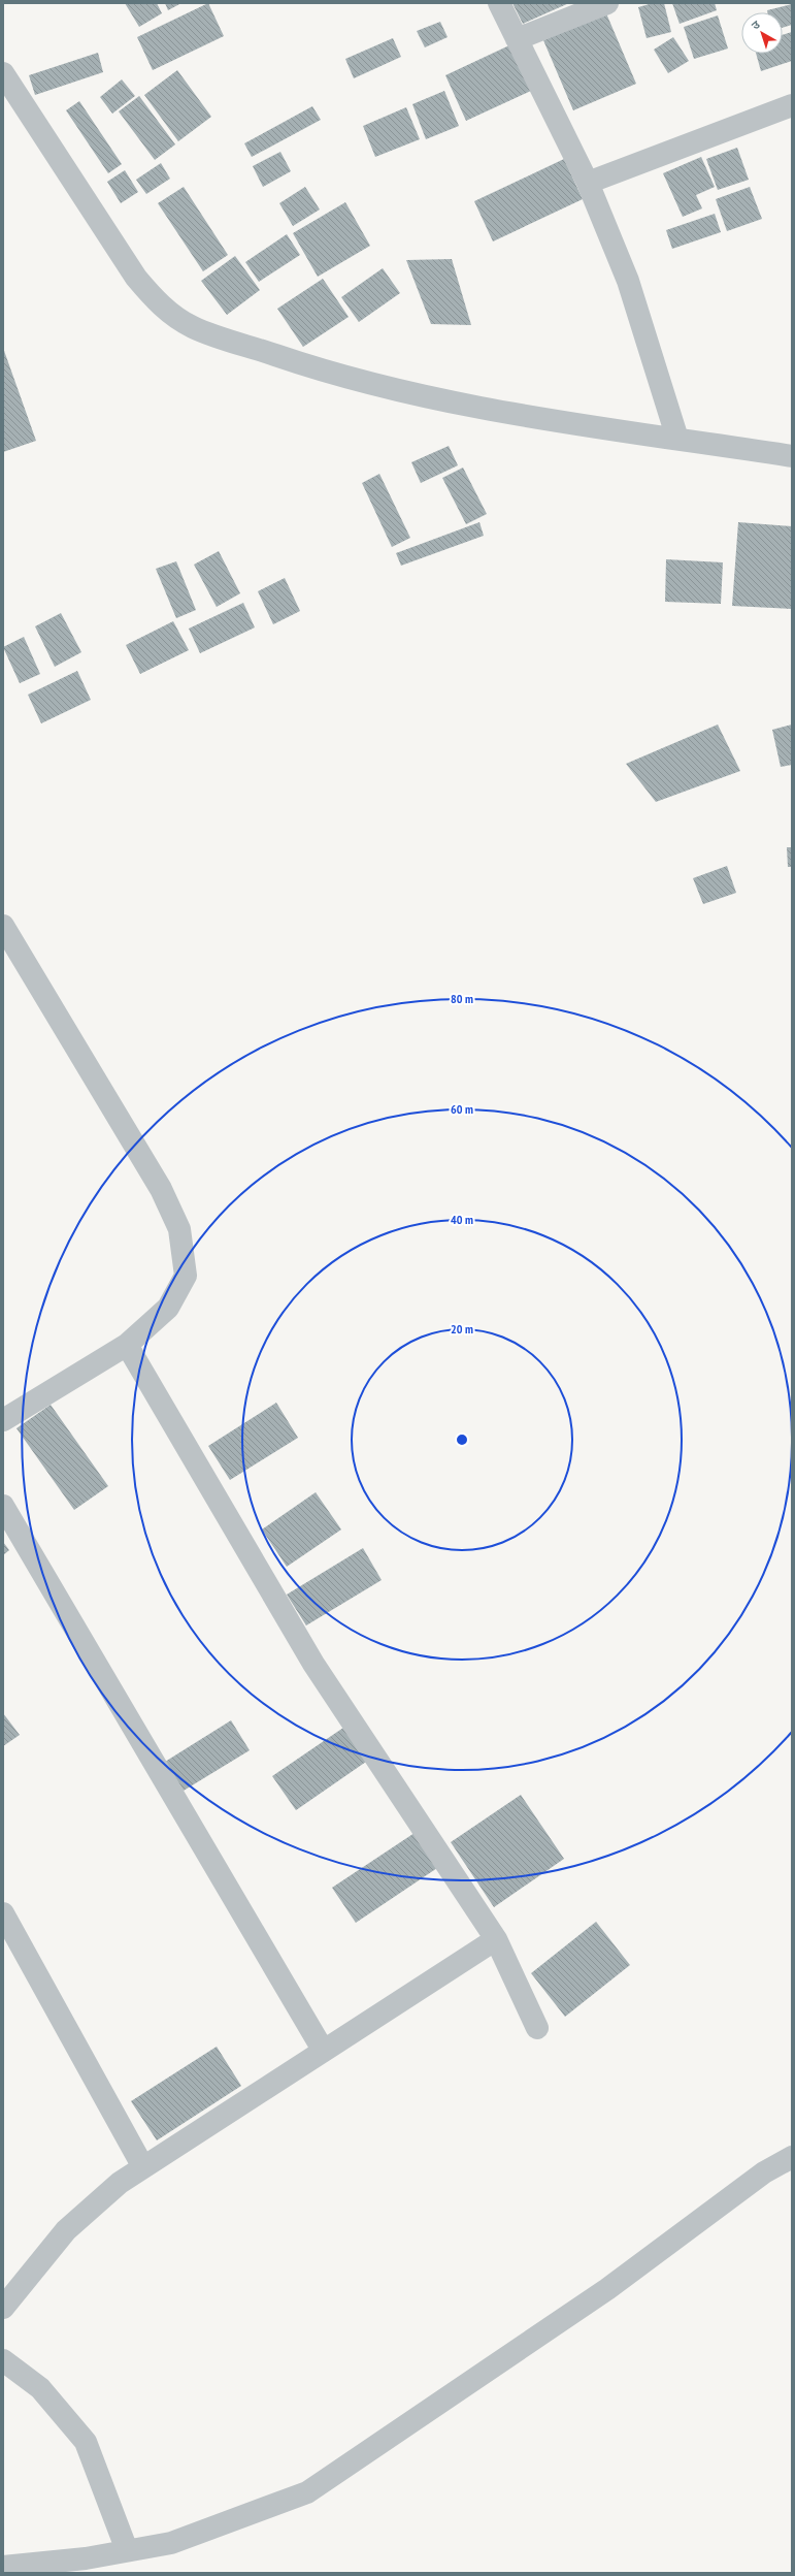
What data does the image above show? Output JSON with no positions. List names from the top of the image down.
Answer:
{
  "north": "top left",
  "rings": [
    "80 m",
    "60 m",
    "40 m",
    "20 m"
  ]
}
